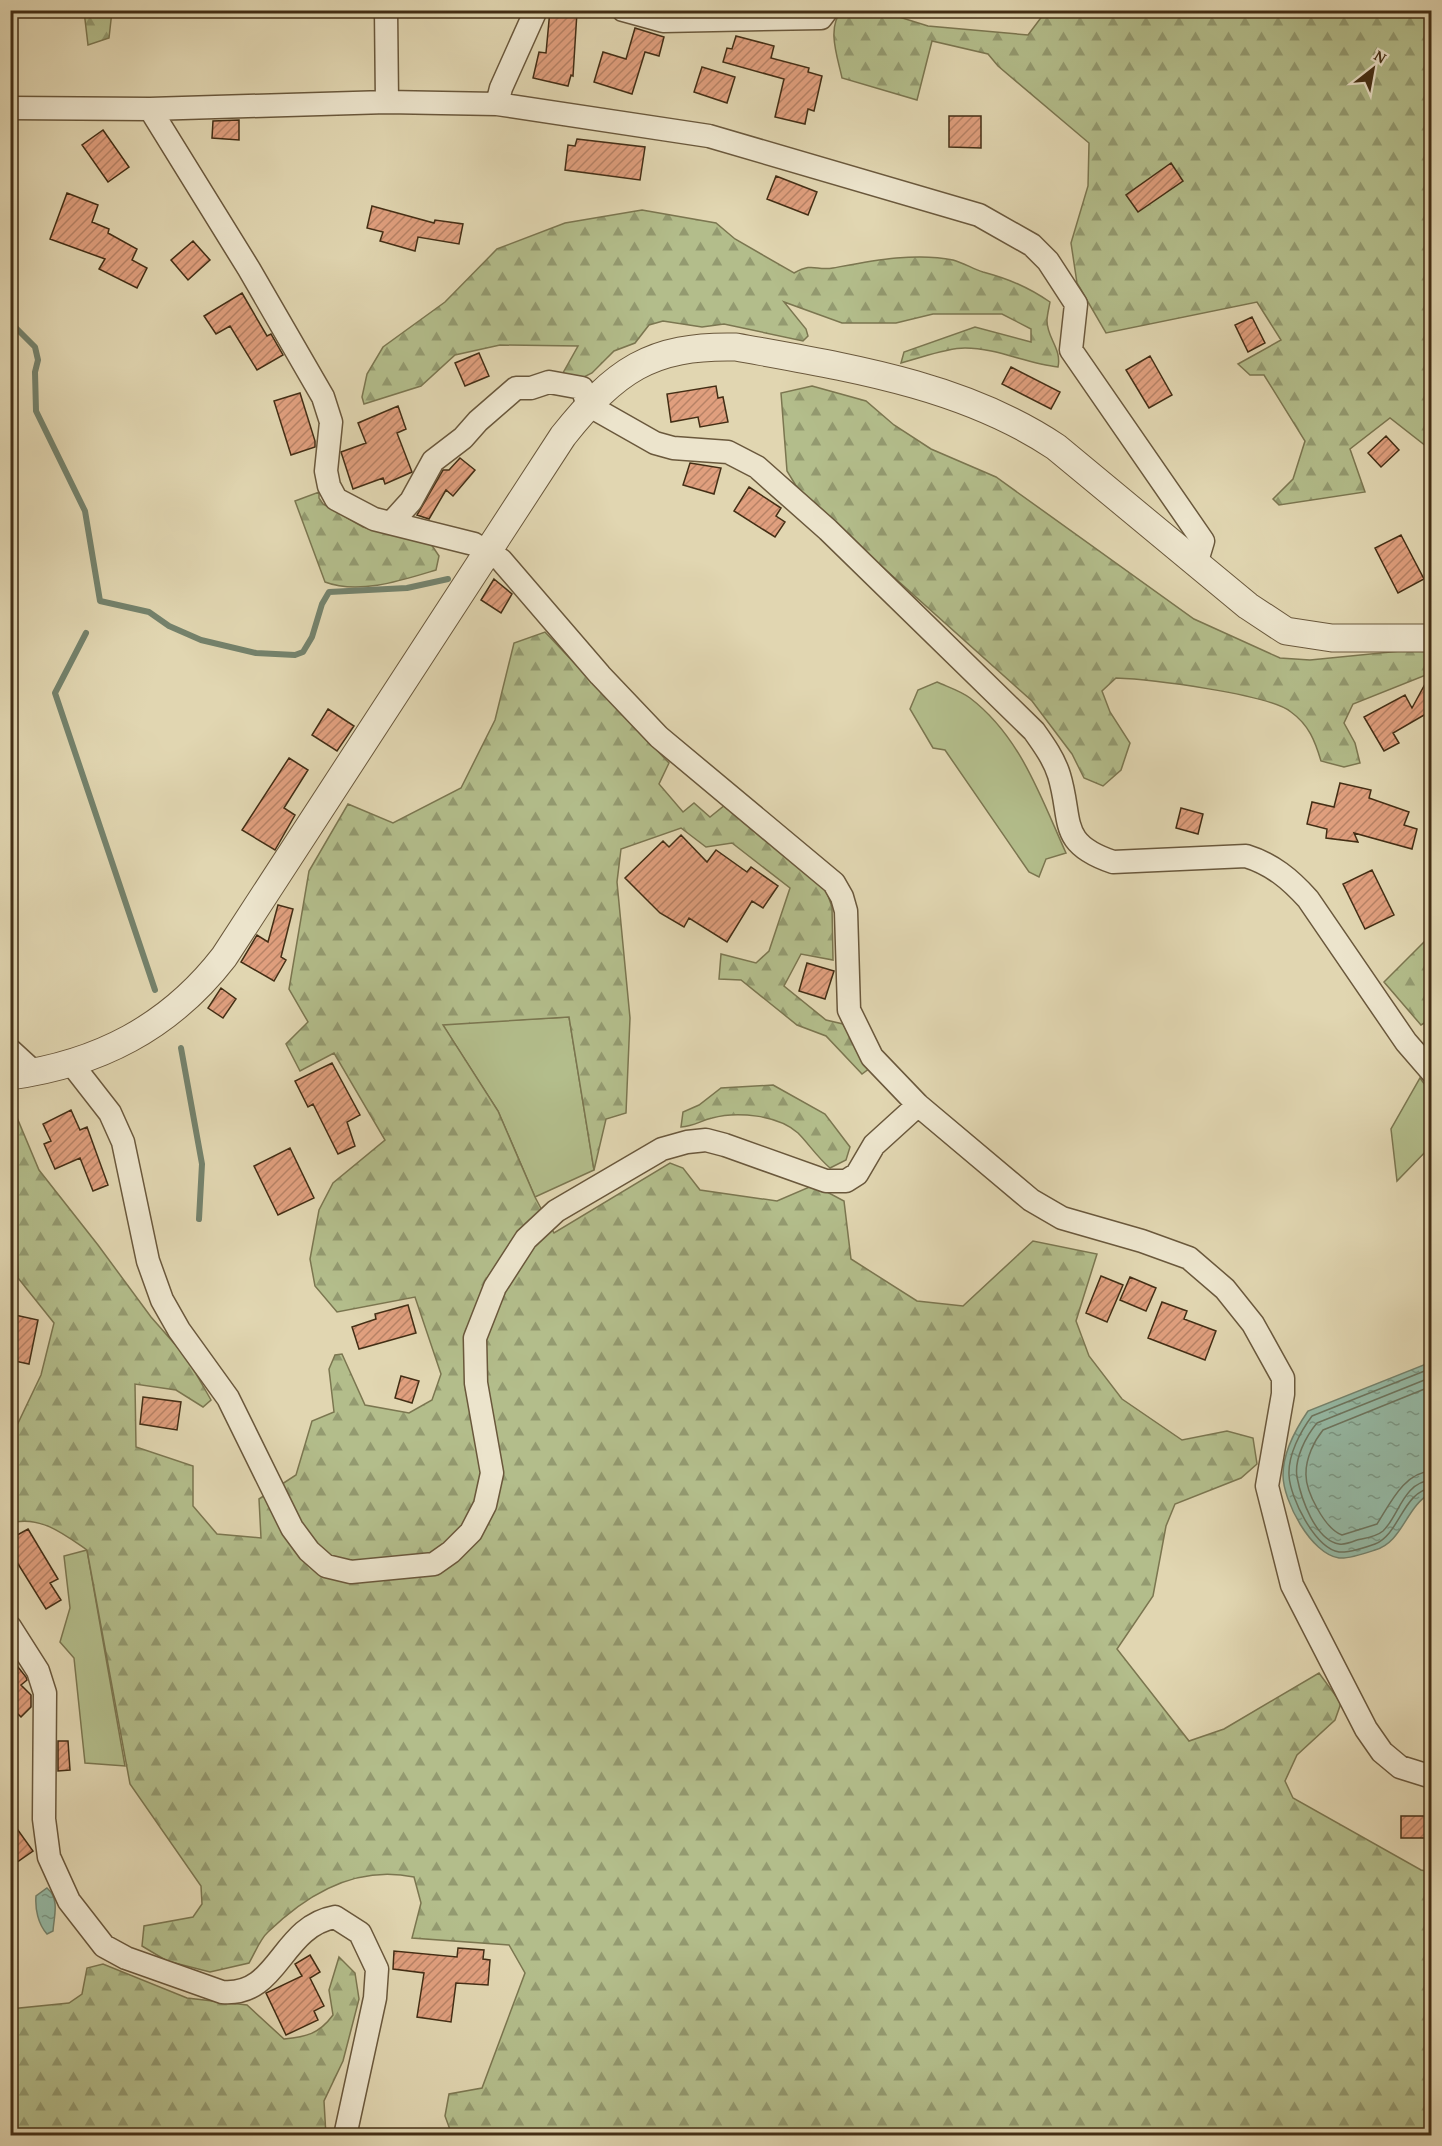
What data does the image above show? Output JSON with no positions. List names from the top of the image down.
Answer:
{
  "north": "top right"
}
